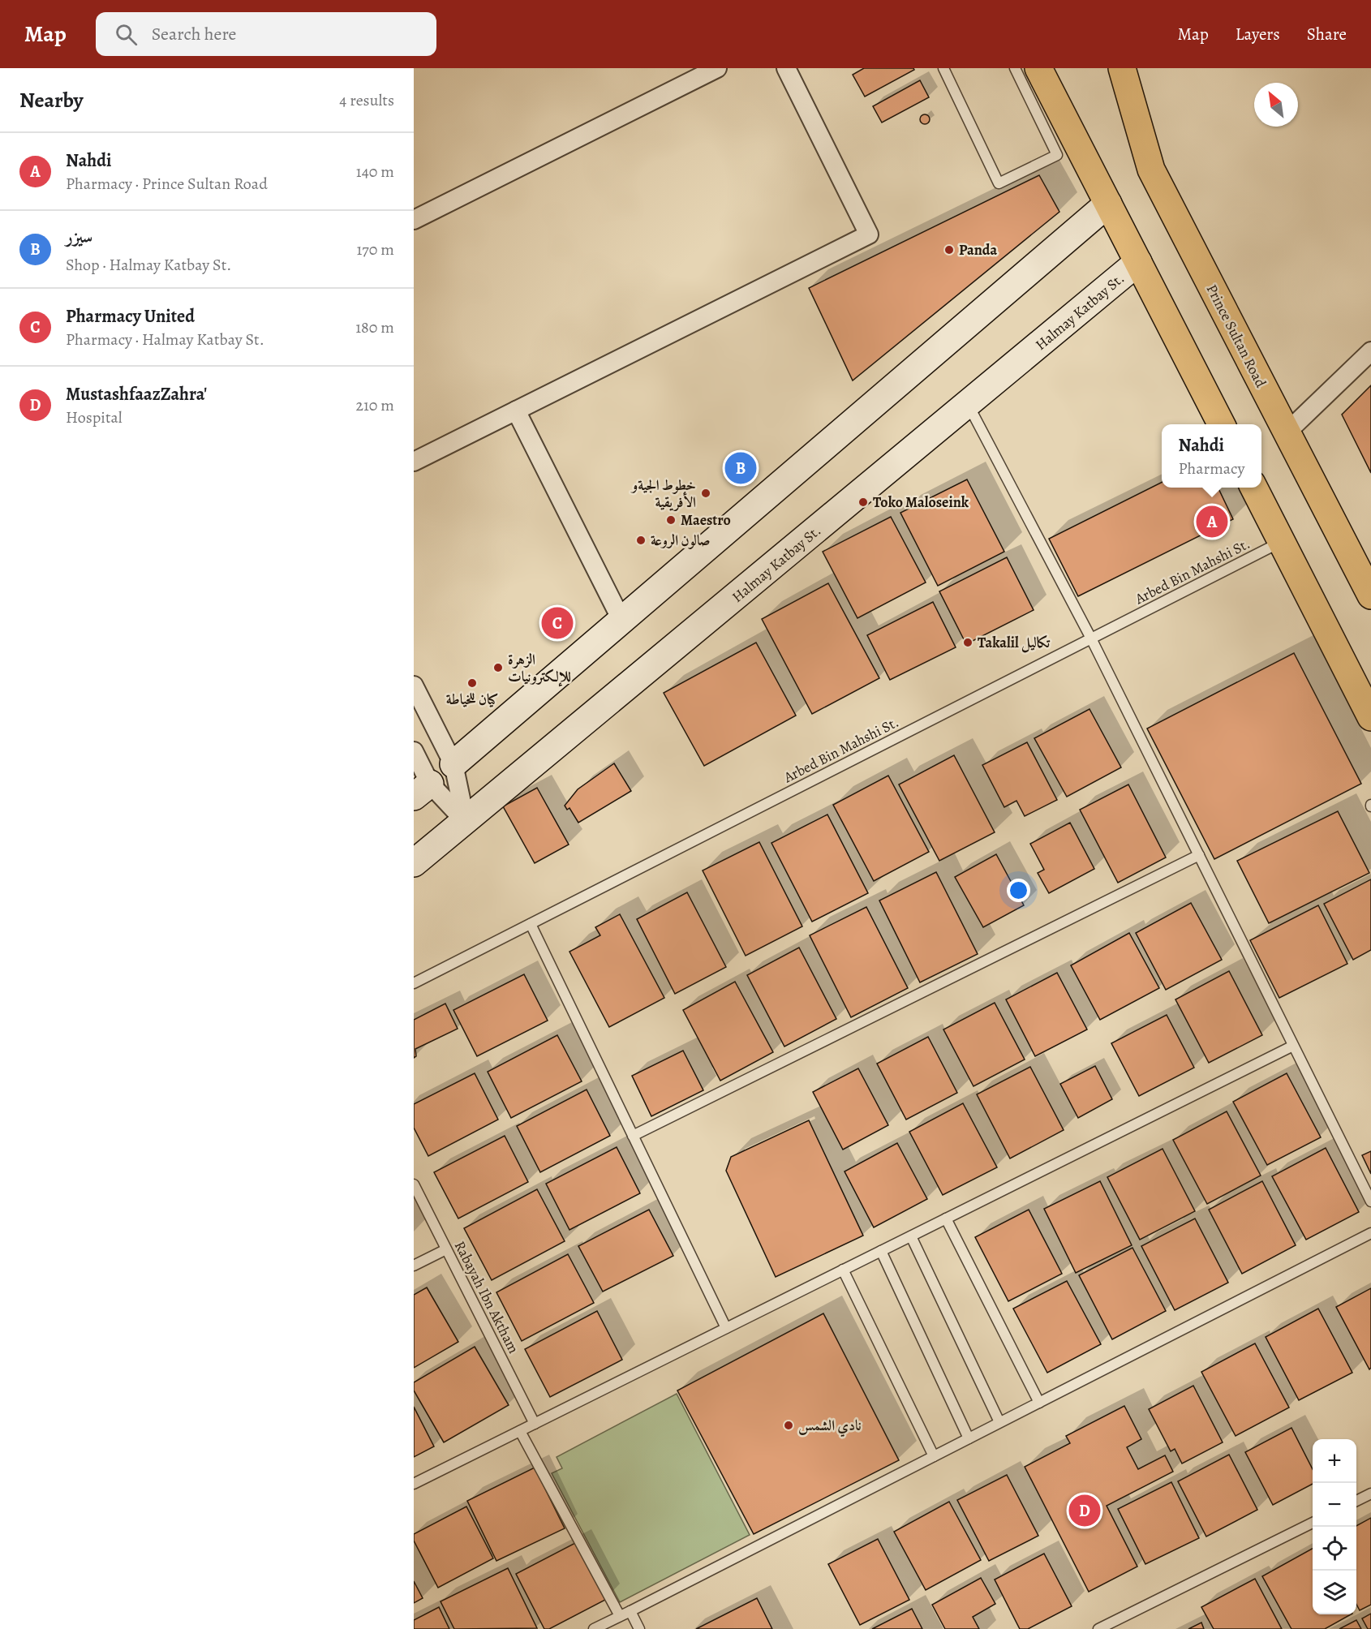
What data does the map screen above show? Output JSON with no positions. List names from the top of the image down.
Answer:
{
  "streets": {
    "main road": ["Prince Sultan Road"],
    "street": ["Halmay Katbay St."],
    "lane": ["Arbed Bin Mahshi St.", "Rabayah Ibn Aktham"]
  },
  "places": [
    "Panda",
    "خطوط الجيةو الأفريقية",
    "Toko Maloseink",
    "Maestro",
    "صالون الروعة",
    "Takalil تكاليل",
    "الزهرة للإلكترونيات",
    "كيان للخياطة",
    "نادي الشمس"
  ],
  "north": "top left",
  "page": {
    "header": "Map",
    "search": "Search here",
    "nav": ["Map", "Layers", "Share"],
    "heading": ["Nearby", "4 results"],
    "list": [
      {
        "mark": "A",
        "name": "Nahdi",
        "note": "Pharmacy · Prince Sultan Road",
        "value": "140 m"
      },
      {
        "mark": "B",
        "name": "سيزر",
        "note": "Shop · Halmay Katbay St.",
        "value": "170 m"
      },
      {
        "mark": "C",
        "name": "Pharmacy United",
        "note": "Pharmacy · Halmay Katbay St.",
        "value": "180 m"
      },
      {
        "mark": "D",
        "name": "MustashfaazZahra'",
        "note": "Hospital",
        "value": "210 m"
      }
    ],
    "popup": ["Nahdi", "Pharmacy"],
    "pins": [
      "B",
      "A",
      "C",
      "D"
    ],
    "map_buttons": ["+", "−"]
  }
}
